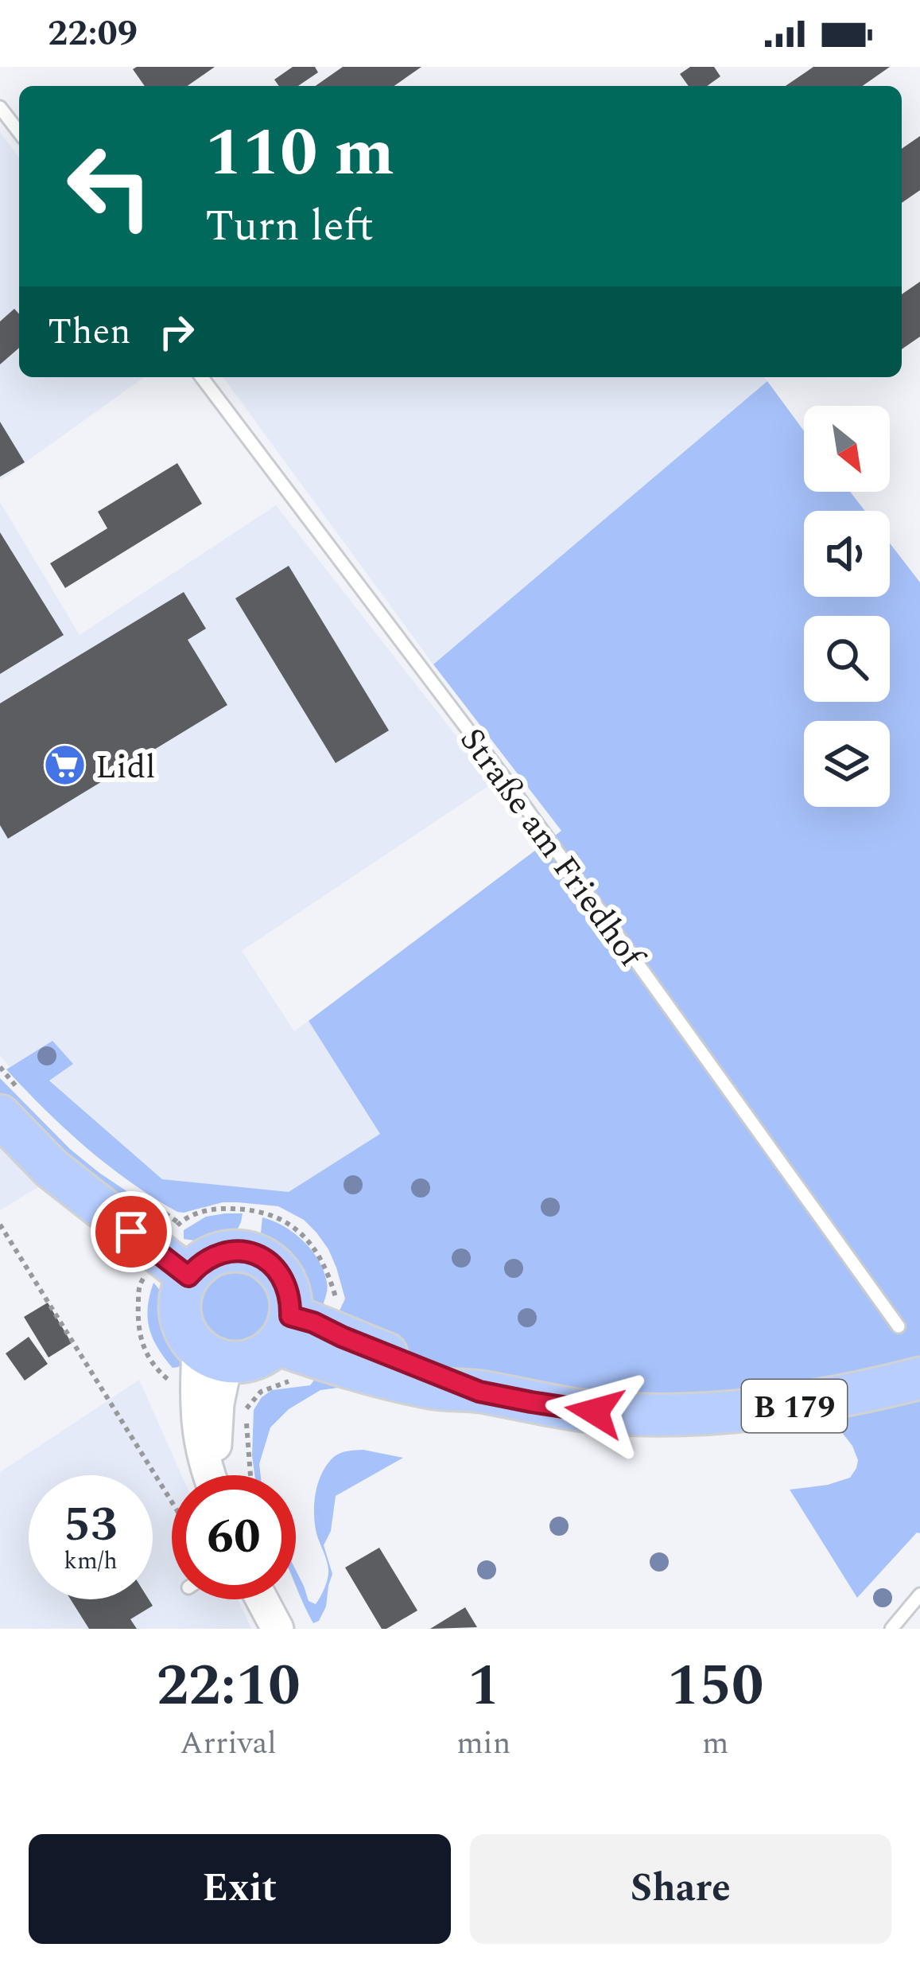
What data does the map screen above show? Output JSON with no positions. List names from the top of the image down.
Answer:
{
  "streets": {
    "main road": ["B 179"],
    "lane": ["Straße am Friedhof"]
  },
  "places": {
    "supermarket": ["Lidl"]
  },
  "north": "bottom right",
  "page": {
    "status": "22:09",
    "turn": ["110 m", "Turn left"],
    "then": "Then",
    "speed": "53 km/h",
    "limit": "60",
    "eta": [
      "22:10",
      "Arrival",
      "1",
      "min",
      "150",
      "m"
    ],
    "buttons": ["Exit", "Share"]
  }
}
